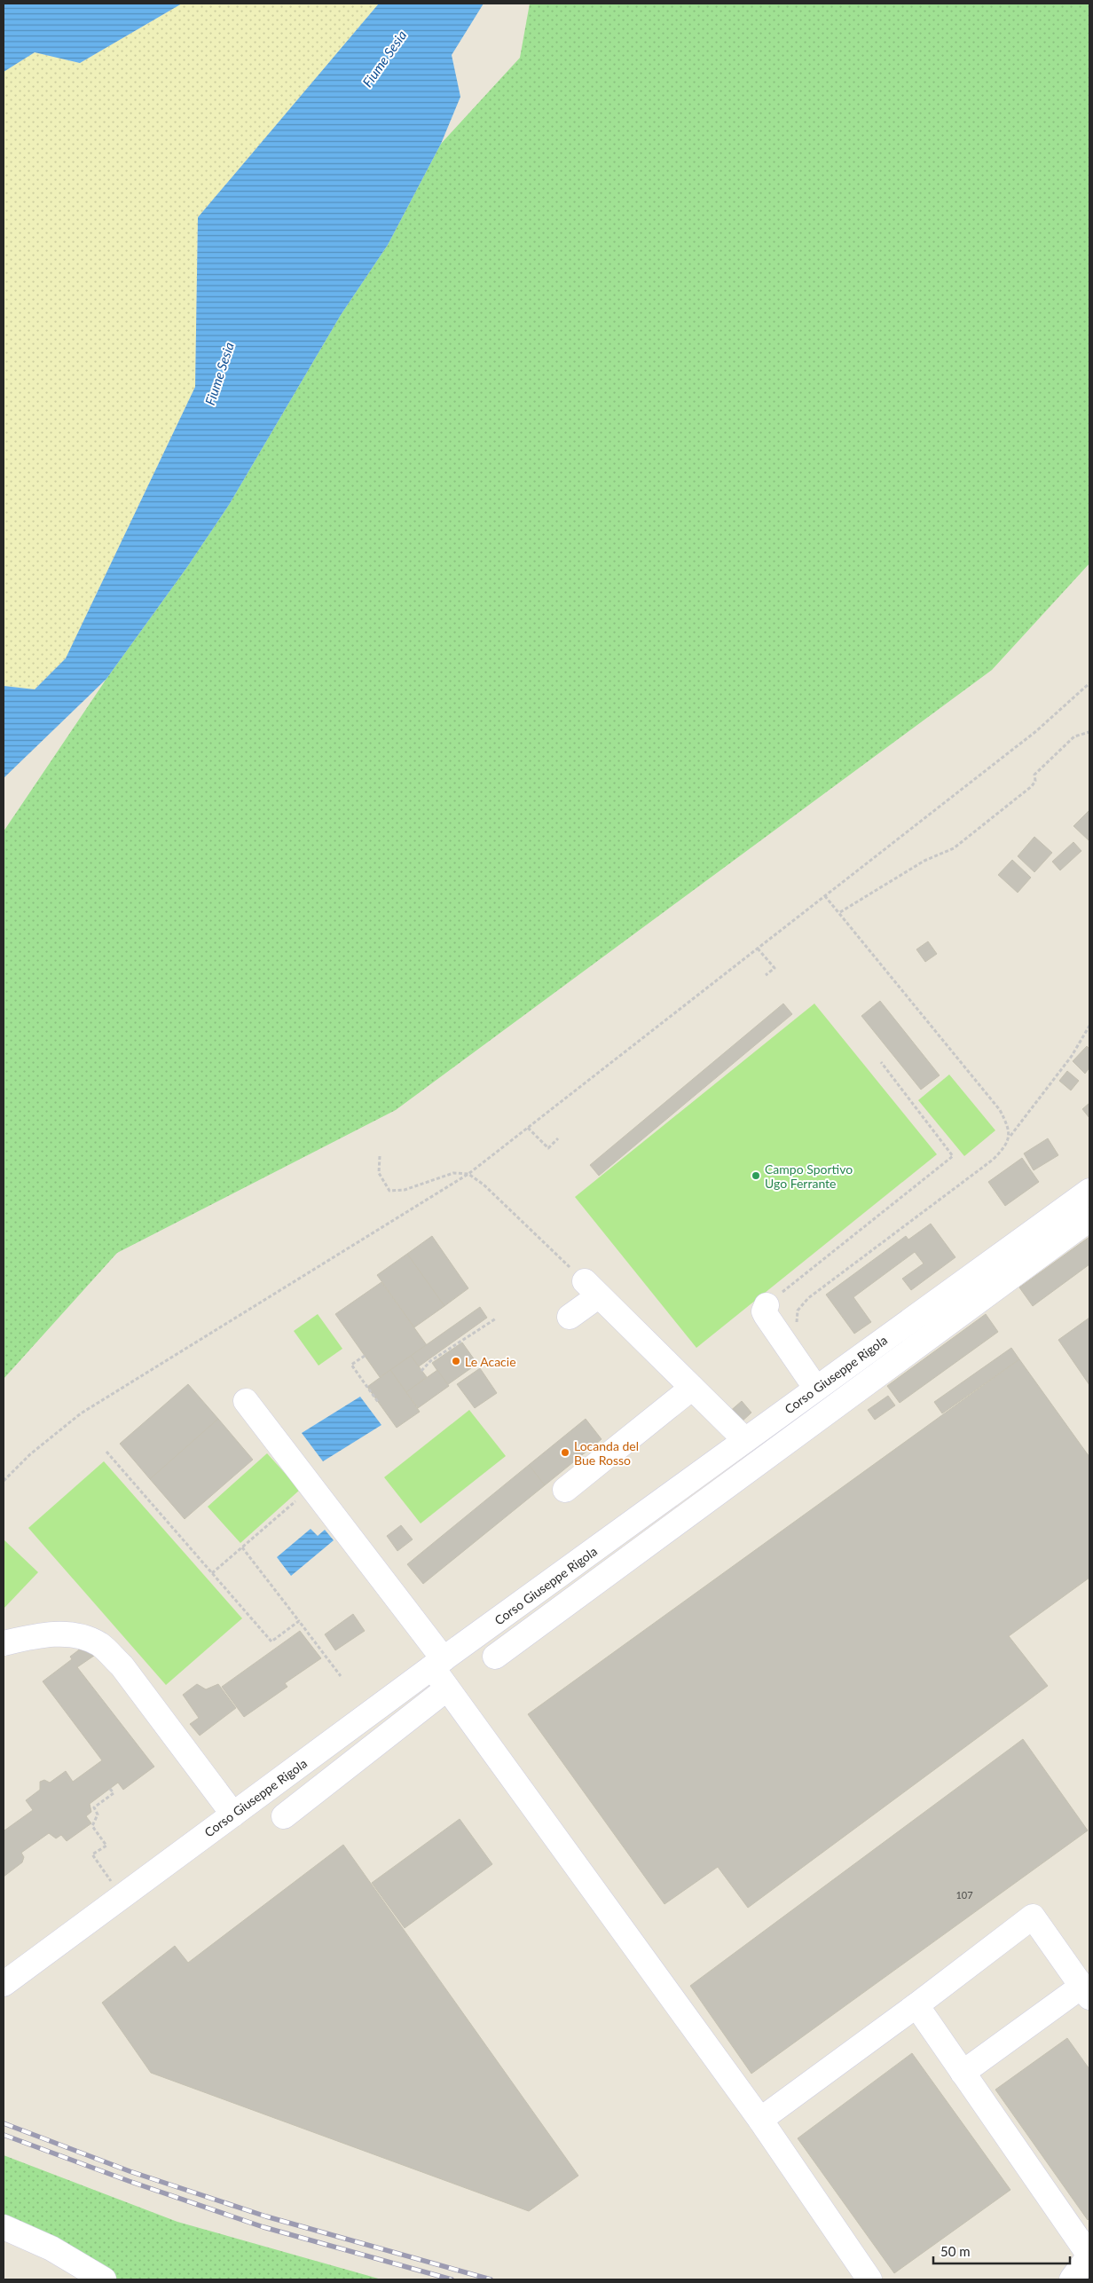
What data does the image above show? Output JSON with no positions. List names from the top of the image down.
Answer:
{
  "streets": {
    "street": ["Corso Giuseppe Rigola"]
  },
  "water": ["Fiume Sesia"],
  "places": ["Campo Sportivo Ugo Ferrante", "Le Acacie", "Locanda del Bue Rosso"],
  "house_numbers": ["107"],
  "scale_bar": "50 m"
}
